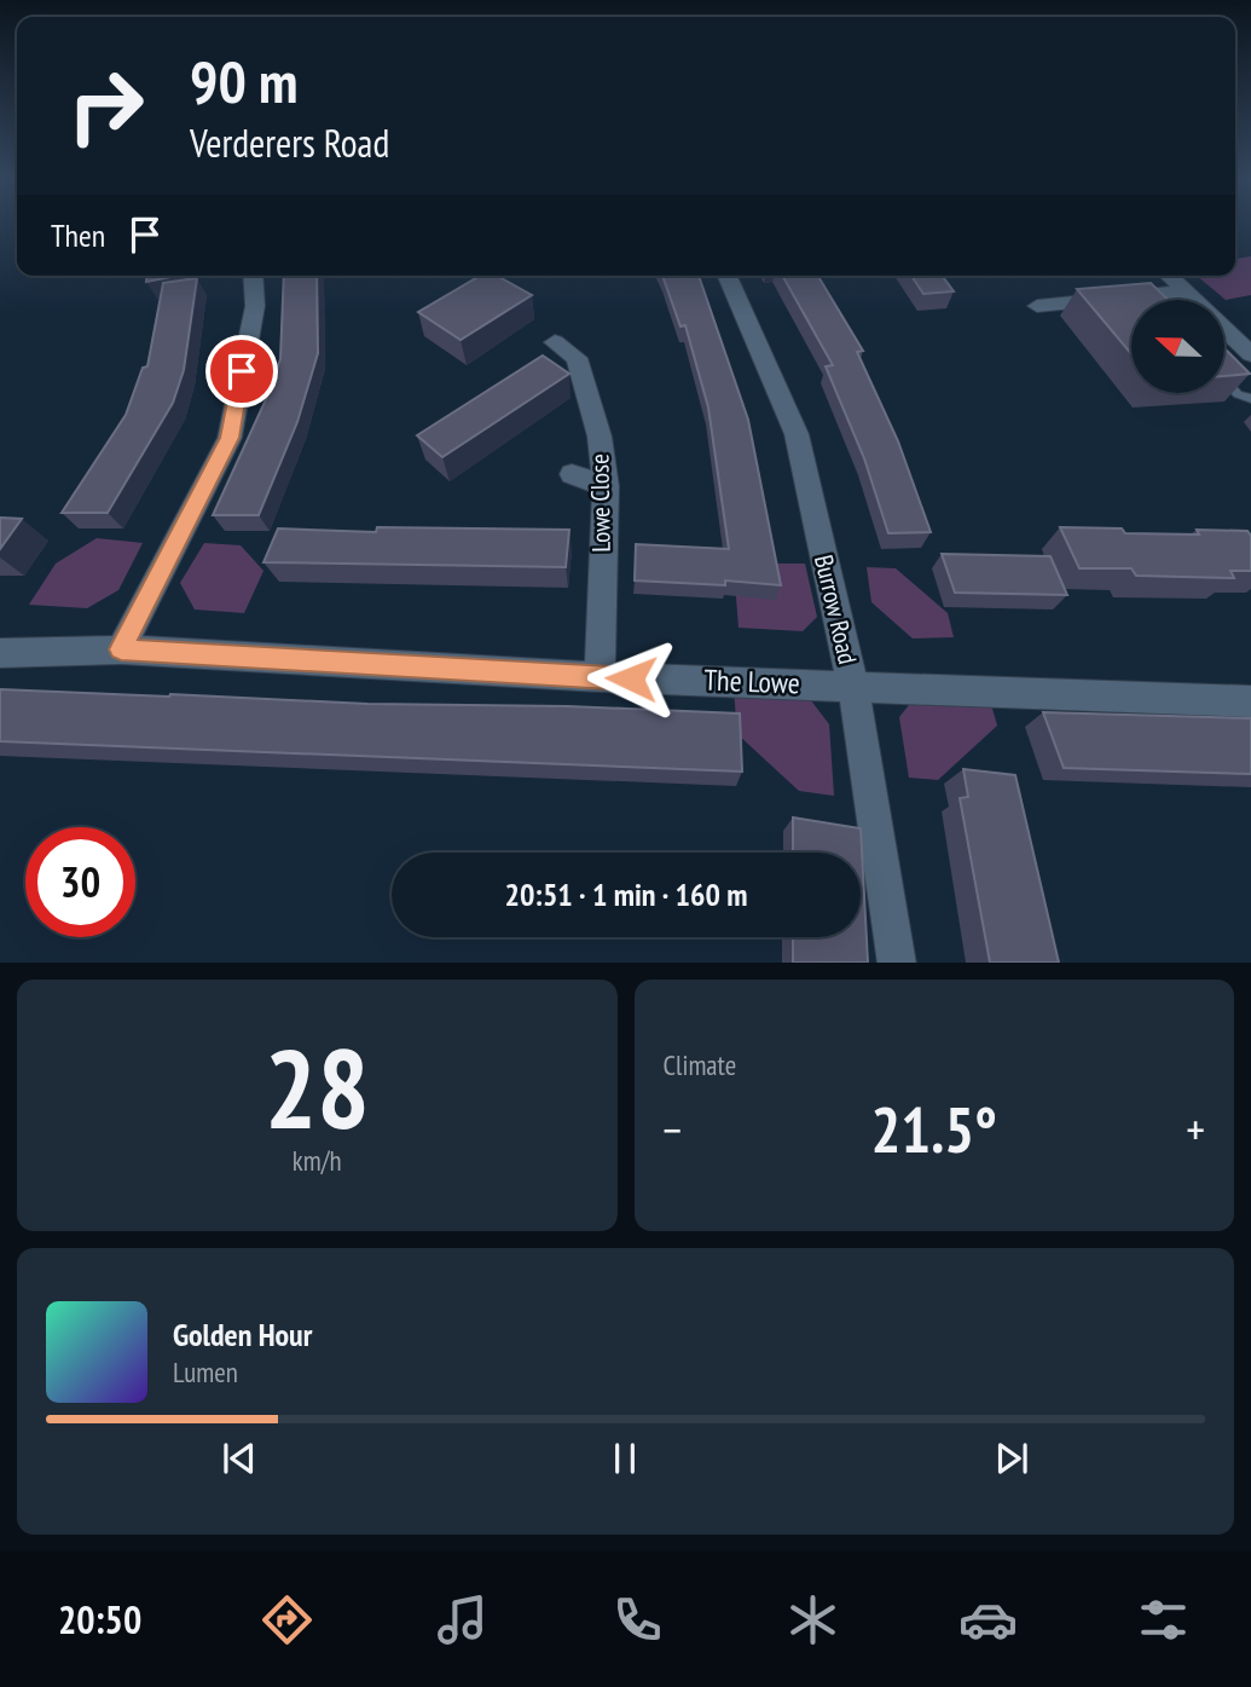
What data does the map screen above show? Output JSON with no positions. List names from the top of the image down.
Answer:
{
  "streets": {
    "street": ["Lowe Close", "Burrow Road", "The Lowe"]
  },
  "crossings": [
    ["Lowe Close", "The Lowe"],
    ["Burrow Road", "The Lowe"]
  ],
  "north": "left",
  "page": {
    "turn": ["90 m", "Verderers Road"],
    "then": "Then",
    "limit": "30",
    "trip": "20:51 · 1 min · 160 m",
    "tile": [
      ["28", "km/h"],
      "Climate"
    ],
    "heat": ["−", "21.5°", "+"],
    "song": ["Golden Hour", "Lumen"],
    "tabs": "20:50"
  }
}
